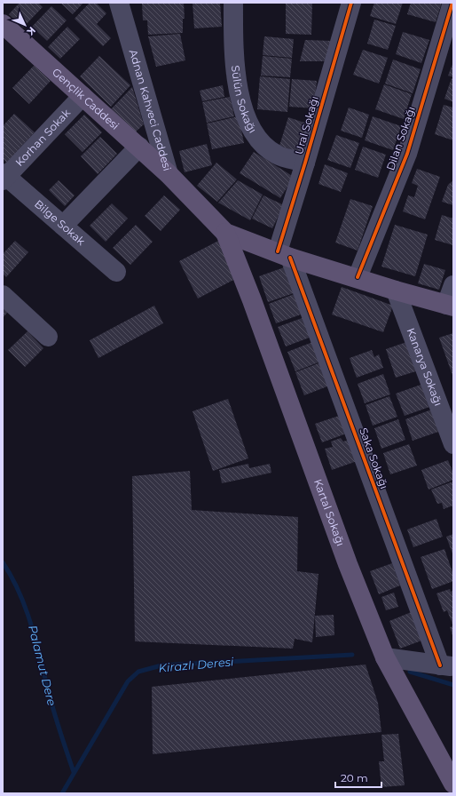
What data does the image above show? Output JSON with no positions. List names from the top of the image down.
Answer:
{
  "streets": {
    "main road": ["Gençlik Caddesi", "Adnan Kahveci Caddesi", "Kartal Sokağı"],
    "street": [
      "Sülün Sokağı",
      "Ural Sokağı",
      "Korhan Sokak",
      "Dilan Sokağı",
      "Bilge Sokak",
      "Kanarya Sokağı",
      "Saka Sokağı"
    ]
  },
  "crossings": [
    ["Gençlik Caddesi", "Adnan Kahveci Caddesi"],
    ["Gençlik Caddesi", "Korhan Sokak"],
    ["Sülün Sokağı", "Ural Sokağı"],
    ["Adnan Kahveci Caddesi", "Ural Sokağı"],
    ["Adnan Kahveci Caddesi", "Dilan Sokağı"],
    ["Adnan Kahveci Caddesi", "Kanarya Sokağı"],
    ["Adnan Kahveci Caddesi", "Saka Sokağı"],
    ["Adnan Kahveci Caddesi", "Kartal Sokağı"],
    ["Ural Sokağı", "Saka Sokağı"],
    ["Korhan Sokak", "Bilge Sokak"]
  ],
  "water": ["Kirazlı Deresi", "Palamut Dere"],
  "scale_bar": "20 m",
  "north": "bottom right"
}
